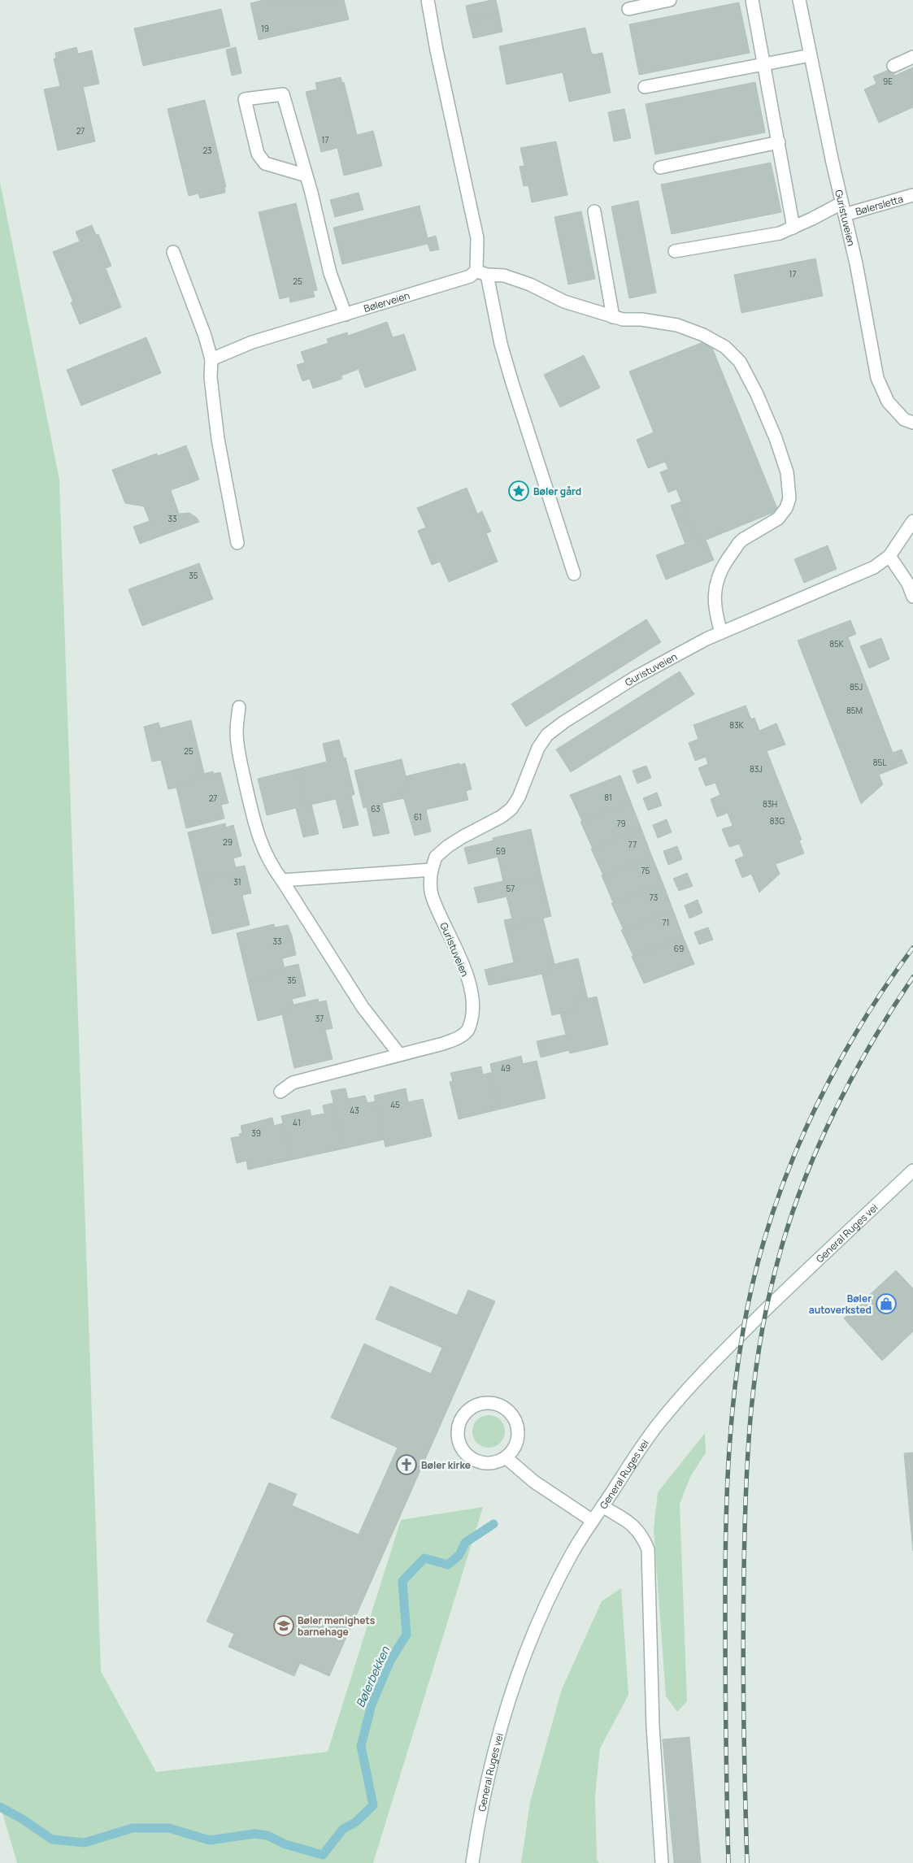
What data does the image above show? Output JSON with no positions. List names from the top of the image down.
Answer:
{
  "streets": {
    "main road": [
      "Bølersletta",
      "Guristuveien",
      "Bølerveien",
      "General Ruges vei"
    ]
  },
  "crossings": [
    ["Bølersletta", "Guristuveien"]
  ],
  "water": ["Bølerbekken"],
  "places": {
    "place": ["Bøler gård"],
    "shop": ["Bøler autoverksted"],
    "church": ["Bøler kirke"],
    "school or university": ["Bøler menighets barnehage"]
  },
  "house_numbers": [
    "19",
    "9E",
    "27",
    "17",
    "23",
    "17",
    "25",
    "33",
    "35",
    "85K",
    "85J",
    "85M",
    "83K",
    "25",
    "85L",
    "83J",
    "81",
    "27",
    "83H",
    "63",
    "61",
    "83G",
    "79",
    "29",
    "77",
    "59",
    "75",
    "31",
    "57",
    "73",
    "71",
    "33",
    "69",
    "35",
    "37",
    "49",
    "45",
    "43",
    "41",
    "39"
  ]
}
